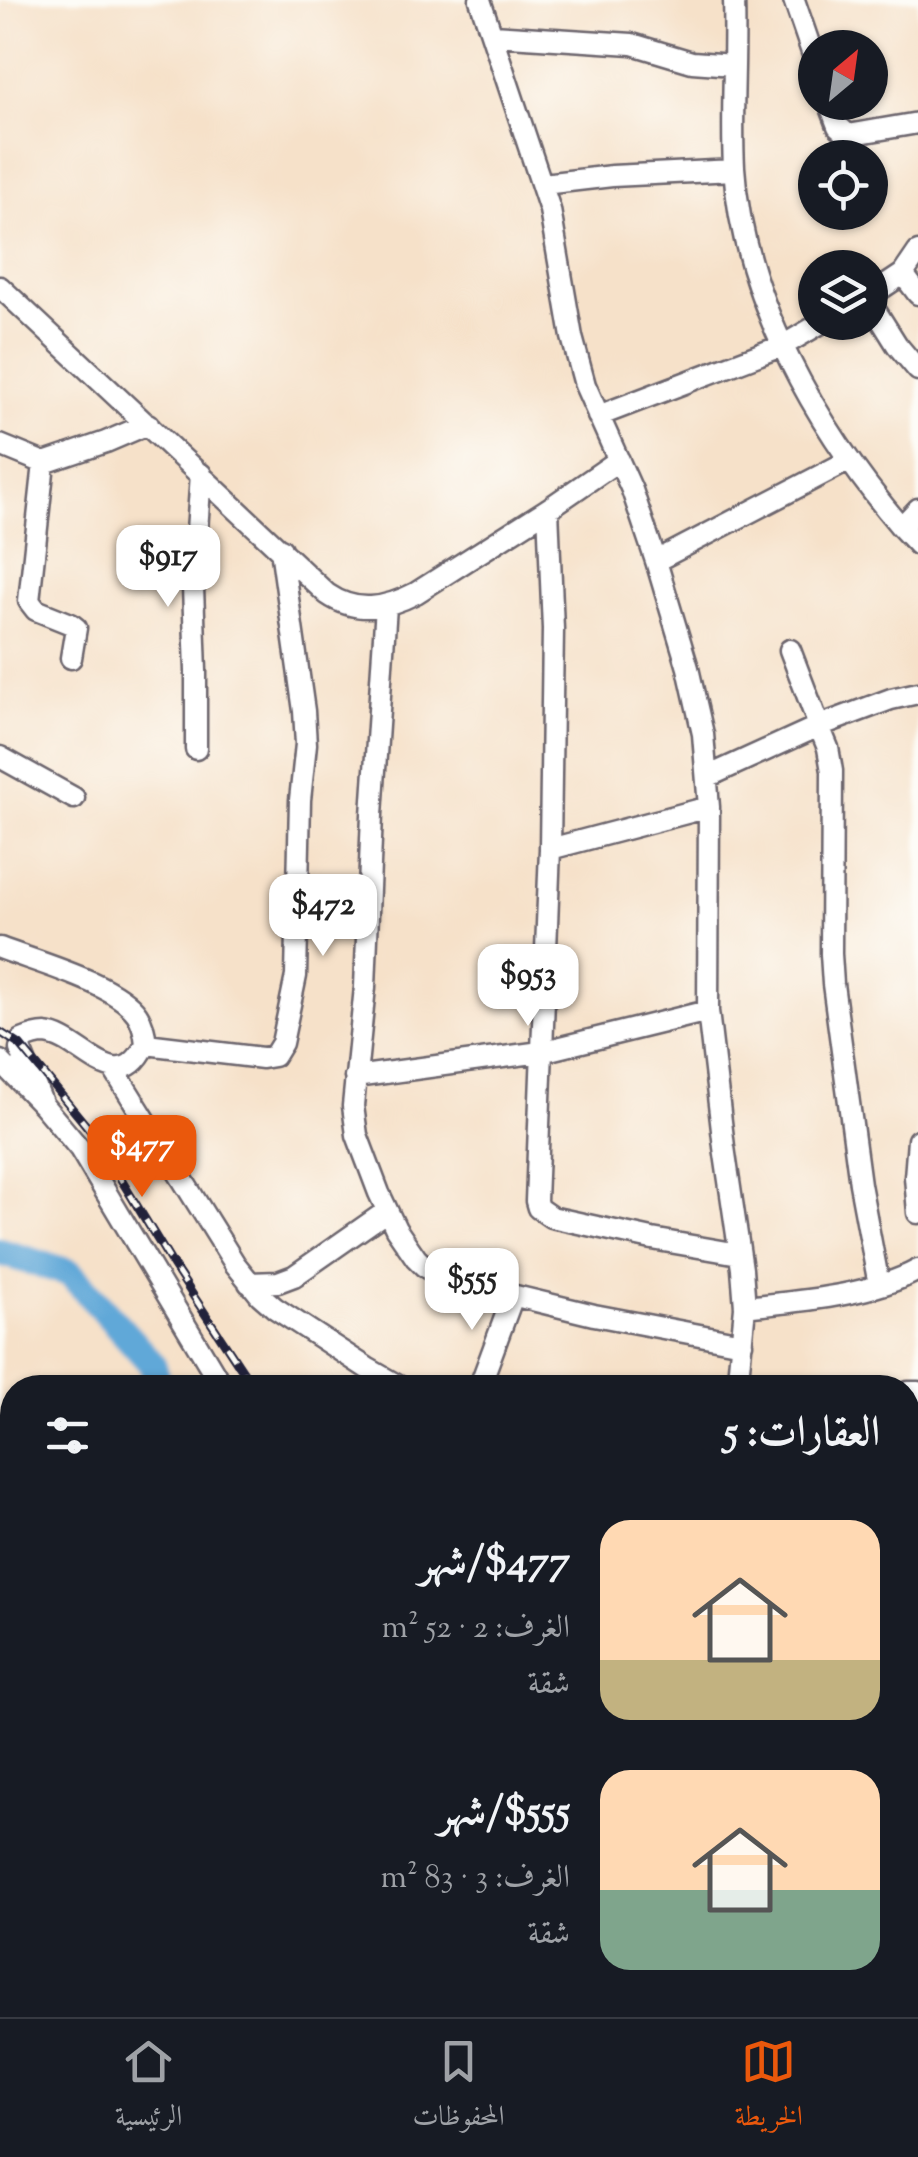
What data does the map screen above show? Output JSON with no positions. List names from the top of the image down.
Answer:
{
  "north": "top right",
  "page": {
    "price": [
      "$917",
      "$472",
      "$953",
      "$477",
      "$555"
    ],
    "heading": "العقارات: 5",
    "list": [
      {
        "name": "$477/شهر",
        "note": "الغرف: 2 · 52 m² · شقة"
      },
      {
        "name": "$555/شهر",
        "note": "الغرف: 3 · 83 m² · شقة"
      }
    ],
    "tabs": ["الخريطة", "المحفوظات", "الرئيسية"]
  }
}
